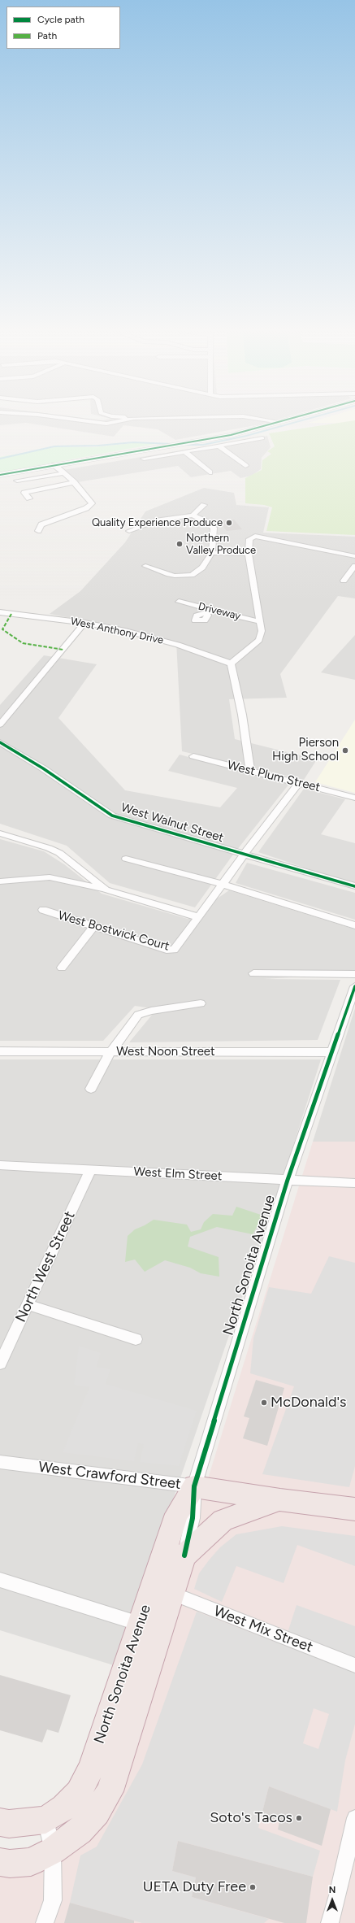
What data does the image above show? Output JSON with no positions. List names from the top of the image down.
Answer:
{
  "streets": {
    "highway": ["North Sonoita Avenue", "West Crawford Street"],
    "street": [
      "Driveway",
      "West Anthony Drive",
      "West Plum Street",
      "West Walnut Street",
      "West Bostwick Court",
      "West Noon Street",
      "West Elm Street",
      "North West Street",
      "West Mix Street"
    ]
  },
  "crossings": [
    ["West Noon Street", "North Sonoita Avenue"],
    ["West Elm Street", "North Sonoita Avenue"],
    ["West Elm Street", "North West Street"],
    ["North Sonoita Avenue", "West Crawford Street"],
    ["North Sonoita Avenue", "West Mix Street"]
  ],
  "places": [
    "Quality Experience Produce",
    "Northern Valley Produce",
    "Pierson High School",
    "McDonald's",
    "Soto's Tacos",
    "UETA Duty Free"
  ],
  "legend": ["Cycle path", "Path"],
  "north": "top"
}
